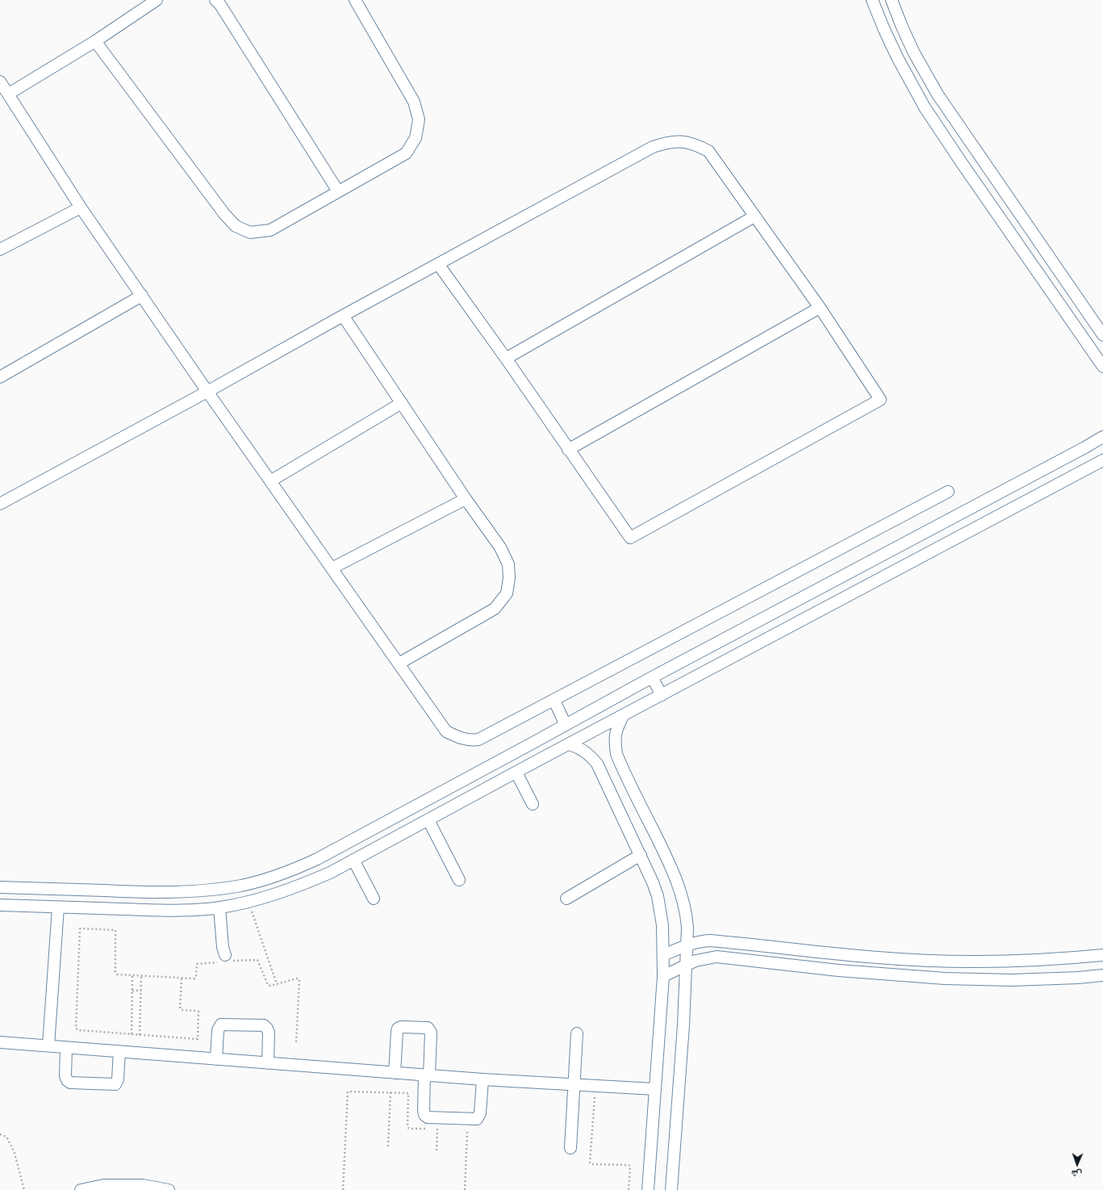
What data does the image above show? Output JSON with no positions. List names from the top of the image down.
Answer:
{
  "north": "bottom"
}
